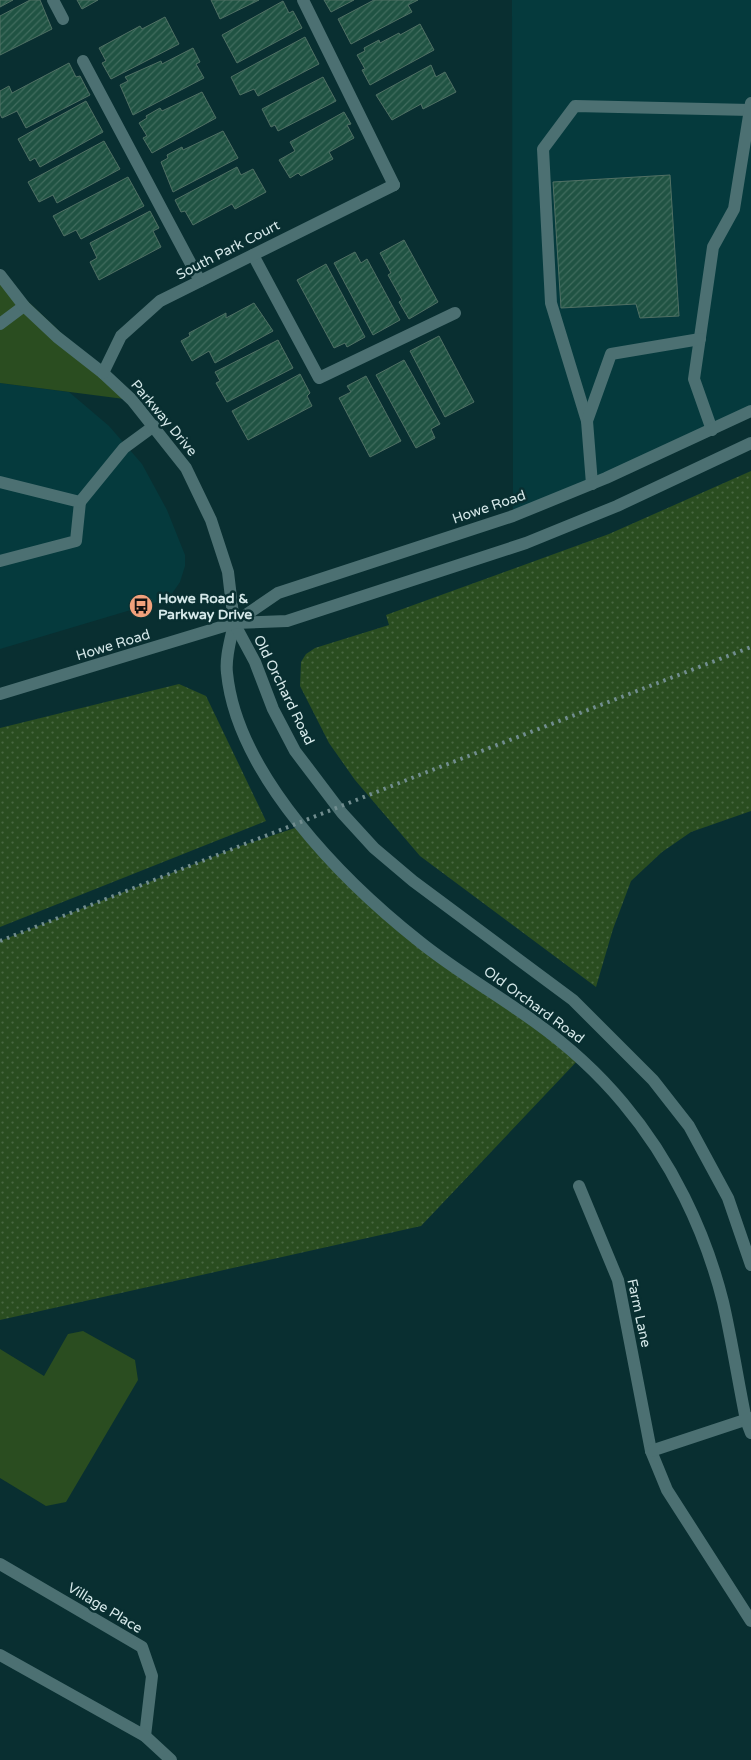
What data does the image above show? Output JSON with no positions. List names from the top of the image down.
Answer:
{
  "streets": {
    "street": [
      "South Park Court",
      "Parkway Drive",
      "Howe Road",
      "Old Orchard Road",
      "Farm Lane",
      "Village Place"
    ]
  },
  "crossings": [
    ["South Park Court", "Parkway Drive"],
    ["Parkway Drive", "Howe Road"],
    ["Parkway Drive", "Old Orchard Road"],
    ["Howe Road", "Old Orchard Road"]
  ],
  "places": {
    "bus stop": ["Howe Road & Parkway Drive"]
  }
}
